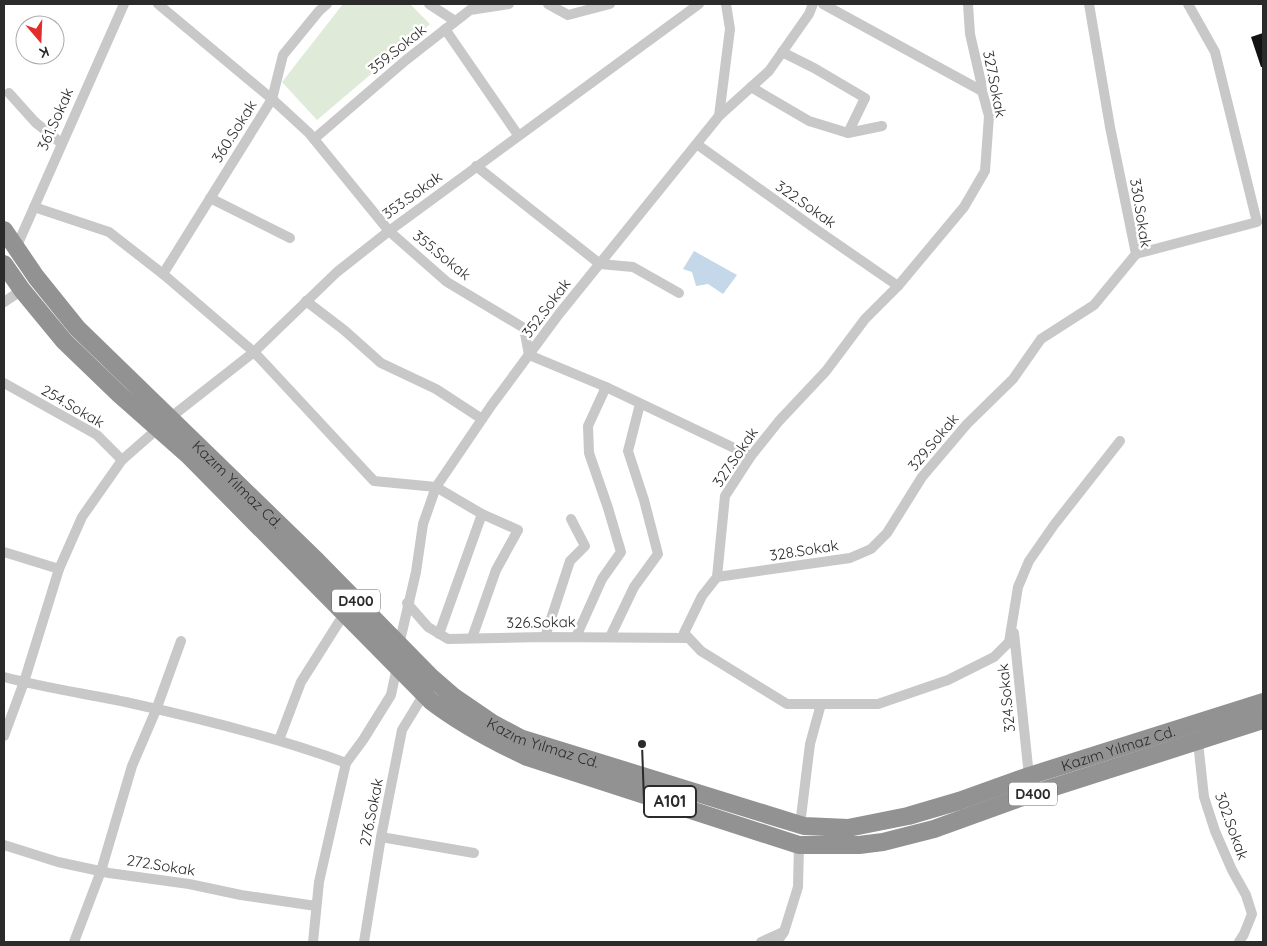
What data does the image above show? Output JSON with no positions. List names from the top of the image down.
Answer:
{
  "streets": {
    "highway": ["Kazım Yılmaz Cd.", "D400"],
    "street": [
      "359.Sokak",
      "327.Sokak",
      "361.Sokak",
      "360.Sokak",
      "353.Sokak",
      "322.Sokak",
      "330.Sokak",
      "355.Sokak",
      "352.Sokak",
      "254.Sokak",
      "329.Sokak",
      "328.Sokak",
      "326.Sokak",
      "324.Sokak",
      "276.Sokak",
      "302.Sokak",
      "272.Sokak"
    ]
  },
  "crossings": [
    ["359.Sokak", "355.Sokak"],
    ["327.Sokak", "322.Sokak"],
    ["327.Sokak", "328.Sokak"],
    ["361.Sokak", "Kazım Yılmaz Cd."],
    ["360.Sokak", "355.Sokak"],
    ["353.Sokak", "355.Sokak"],
    ["353.Sokak", "254.Sokak"],
    ["353.Sokak", "Kazım Yılmaz Cd."],
    ["322.Sokak", "352.Sokak"],
    ["330.Sokak", "329.Sokak"],
    ["355.Sokak", "352.Sokak"],
    ["352.Sokak", "Kazım Yılmaz Cd."],
    ["352.Sokak", "326.Sokak"],
    ["329.Sokak", "328.Sokak"],
    ["Kazım Yılmaz Cd.", "324.Sokak"],
    ["Kazım Yılmaz Cd.", "276.Sokak"],
    ["Kazım Yılmaz Cd.", "302.Sokak"]
  ],
  "places": ["A101"],
  "north": "bottom"
}
